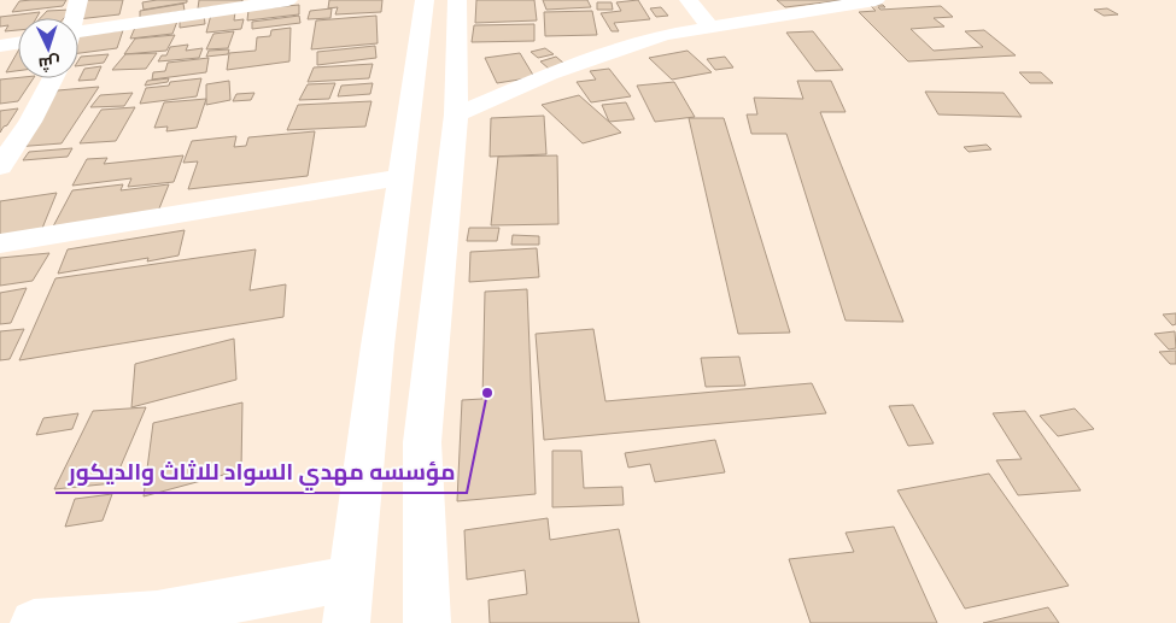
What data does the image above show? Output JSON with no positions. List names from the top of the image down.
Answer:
{
  "places": ["مؤسسه مهدي السواد للاثاث والديكور"],
  "north": "bottom"
}
